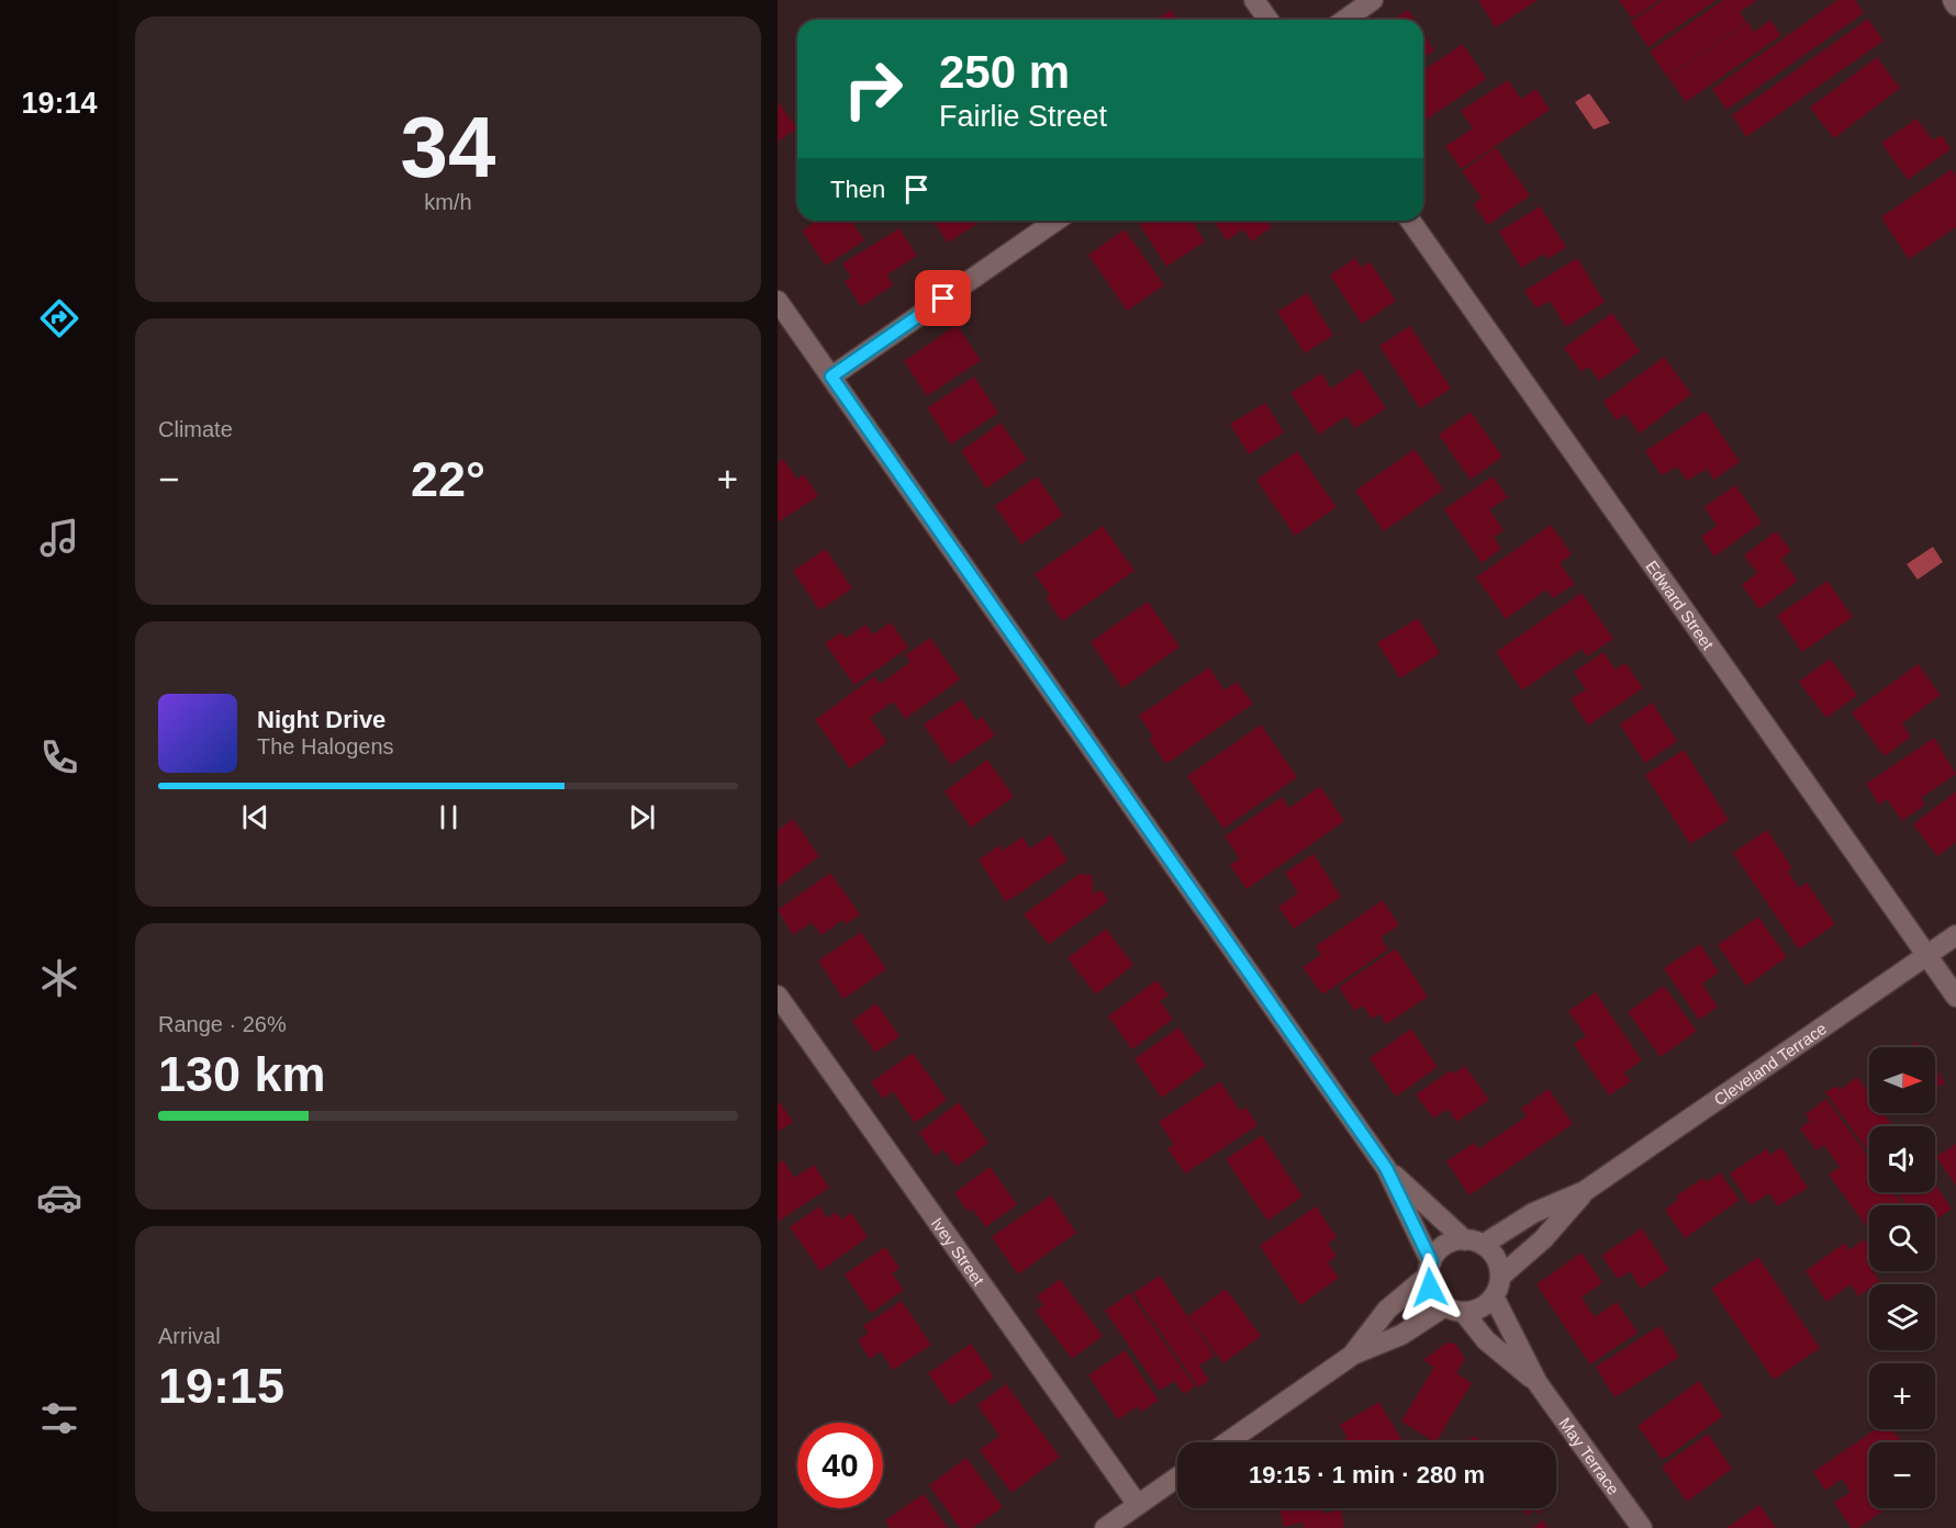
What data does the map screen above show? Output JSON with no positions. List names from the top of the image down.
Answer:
{
  "streets": {
    "street": [
      "Edward Street",
      "Cleveland Terrace",
      "Ivey Street",
      "May Terrace"
    ]
  },
  "crossings": [
    ["Edward Street", "Cleveland Terrace"],
    ["Cleveland Terrace", "May Terrace"]
  ],
  "north": "right",
  "page": {
    "tabs": "19:14",
    "tile": [
      ["34", "km/h"],
      "Climate",
      ["Range · 26%", "130 km"],
      ["Arrival", "19:15"]
    ],
    "turn": ["250 m", "Fairlie Street"],
    "then": "Then",
    "heat": ["−", "22°", "+"],
    "song": ["Night Drive", "The Halogens"],
    "map_buttons": ["+", "−"],
    "limit": "40",
    "trip": "19:15 · 1 min · 280 m"
  }
}
